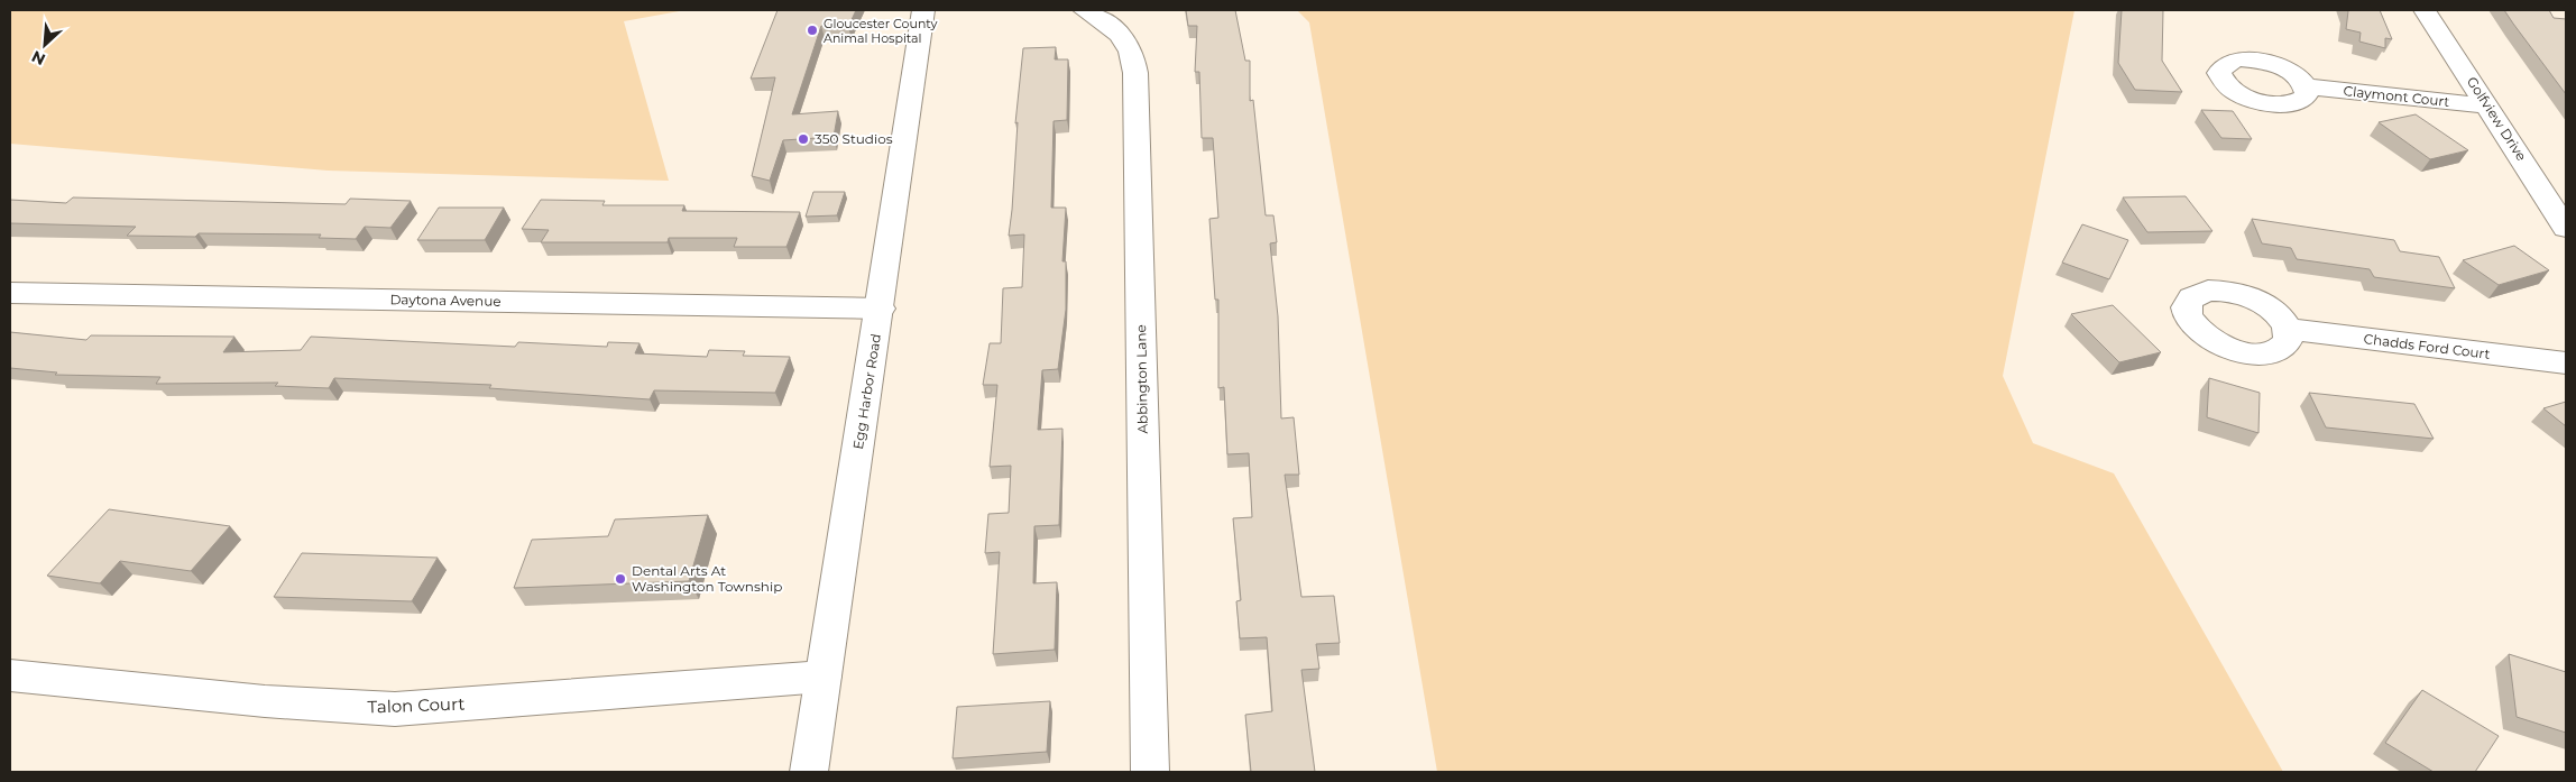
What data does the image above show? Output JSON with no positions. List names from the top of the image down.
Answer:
{
  "streets": {
    "street": [
      "Claymont Court",
      "Golfview Drive",
      "Daytona Avenue",
      "Chadds Ford Court",
      "Abbington Lane",
      "Egg Harbor Road",
      "Talon Court"
    ]
  },
  "crossings": [
    ["Claymont Court", "Golfview Drive"],
    ["Daytona Avenue", "Egg Harbor Road"],
    ["Egg Harbor Road", "Talon Court"]
  ],
  "places": ["Gloucester County Animal Hospital", "350 Studios", "Dental Arts At Washington Township"],
  "north": "bottom left"
}
